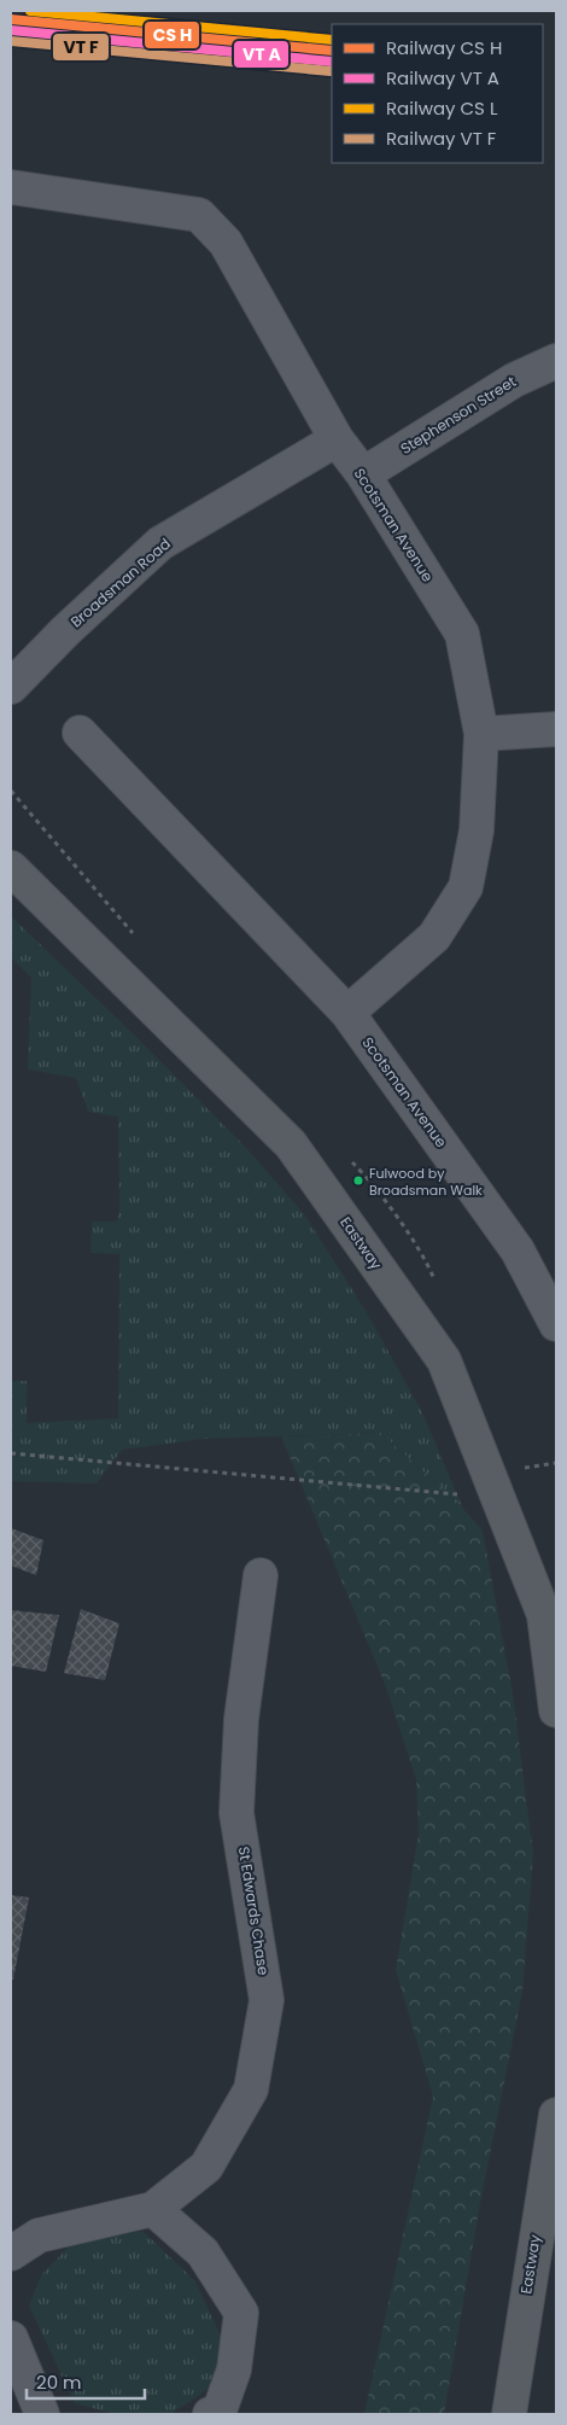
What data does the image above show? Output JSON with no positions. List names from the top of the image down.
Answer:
{
  "streets": {
    "main road": ["Eastway"],
    "street": [
      "Stephenson Street",
      "Scotsman Avenue",
      "Broadsman Road",
      "St Edwards Chase"
    ]
  },
  "crossings": [
    ["Stephenson Street", "Scotsman Avenue"],
    ["Scotsman Avenue", "Broadsman Road"]
  ],
  "places": ["Fulwood by Broadsman Walk"],
  "legend": [
    "Railway CS H",
    "Railway VT A",
    "Railway CS L",
    "Railway VT F"
  ],
  "scale_bar": "20 m"
}
